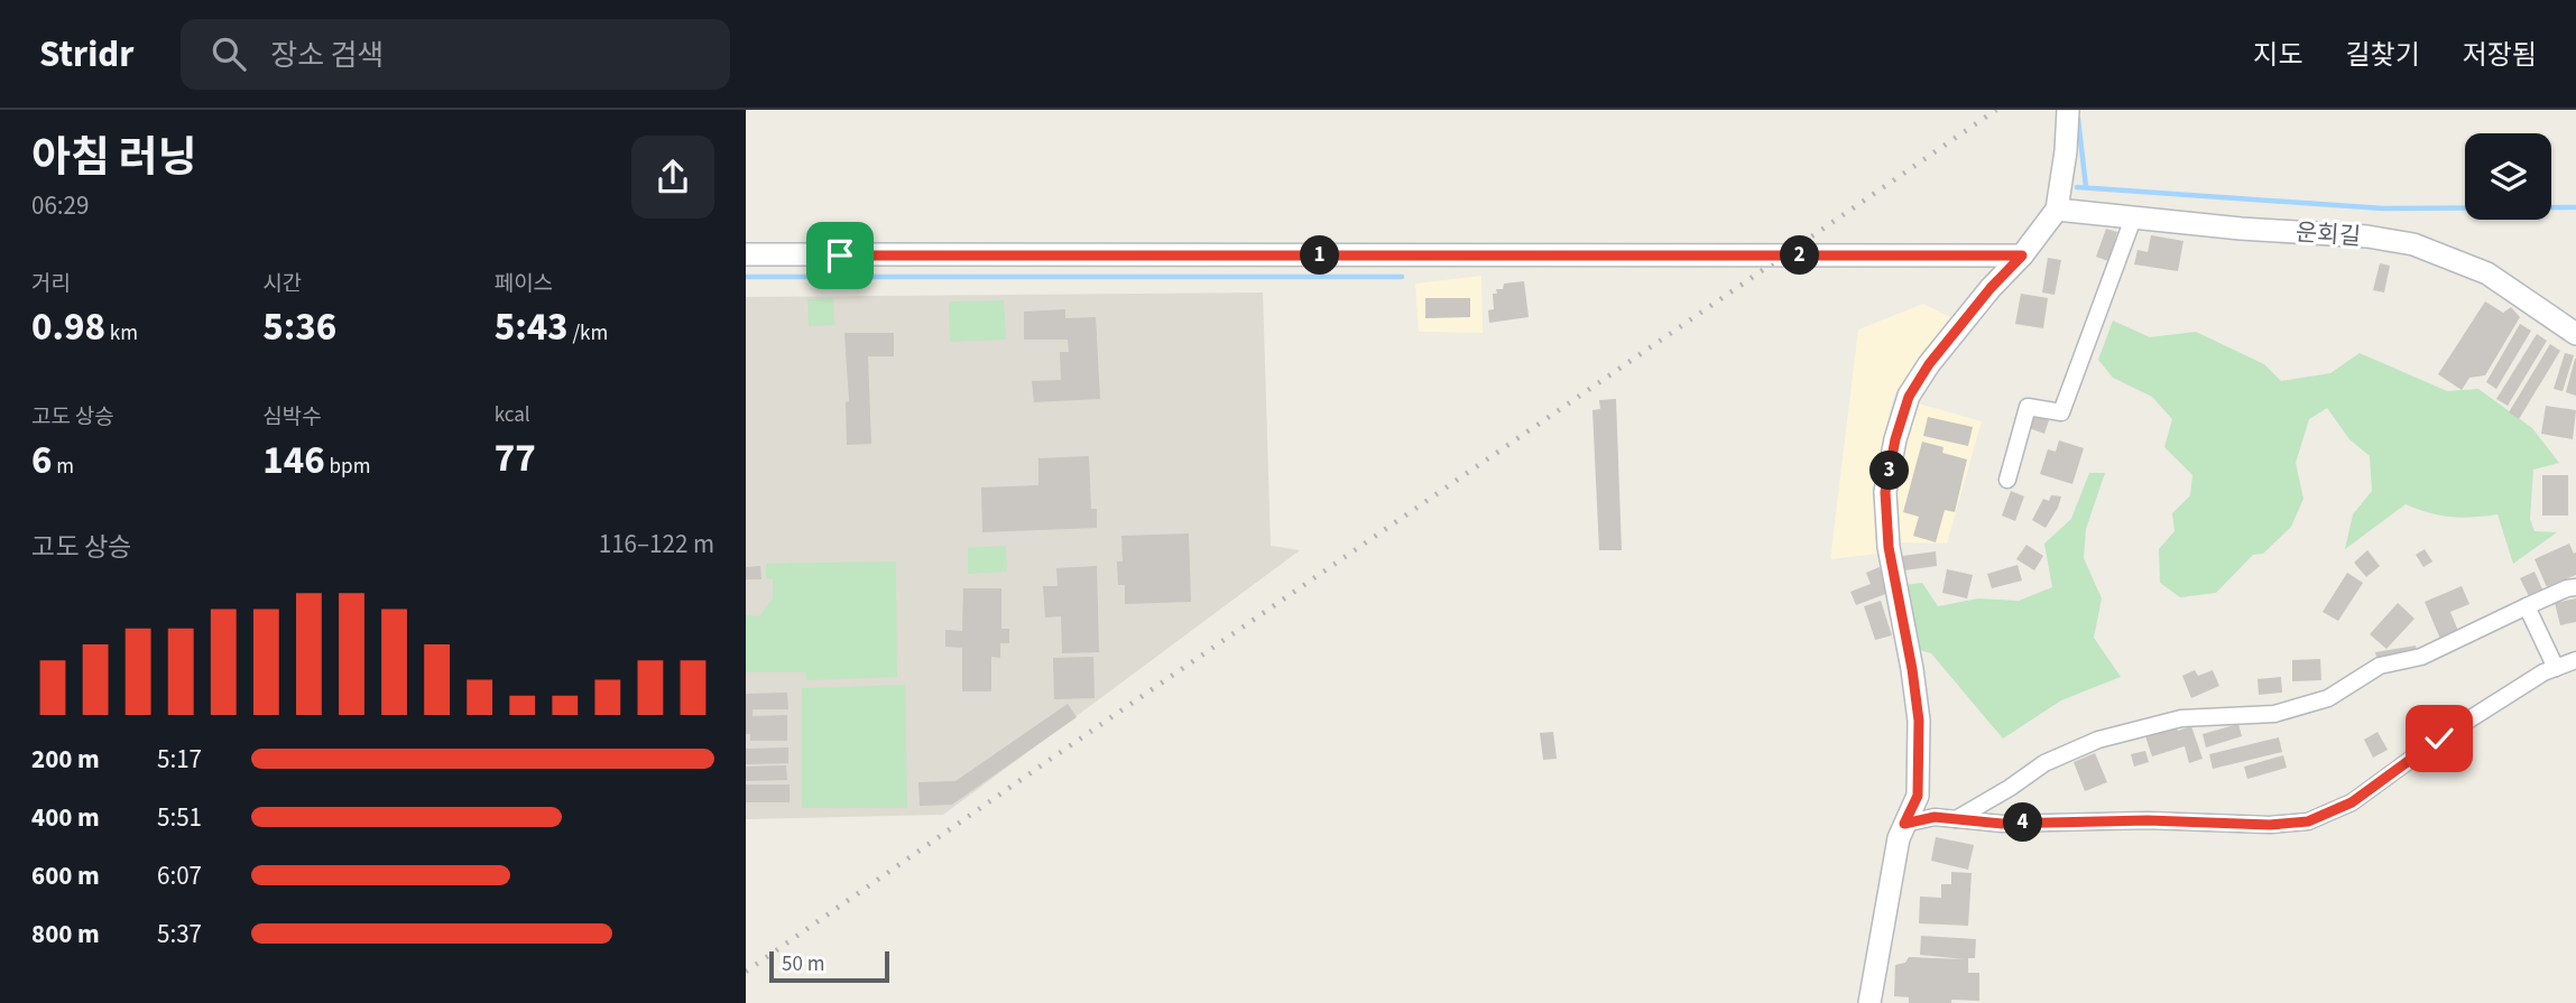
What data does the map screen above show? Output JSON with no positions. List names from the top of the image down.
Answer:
{
  "streets": {
    "street": ["운회길"]
  },
  "scale_bar": "50 m",
  "page": {
    "header": "Stridr",
    "search": "장소 검색",
    "nav": ["지도", "길찾기", "저장됨"],
    "heading": ["아침 러닝", "06:29"],
    "pins": [
      "1",
      "2",
      "3",
      "4"
    ],
    "stats": [
      ["거리", "0.98 km"],
      ["시간", "5:36"],
      ["페이스", "5:43 /km"],
      ["고도 상승", "6 m"],
      ["심박수", "146 bpm"],
      ["kcal", "77"]
    ],
    "chart": ["고도 상승", "116–122 m"],
    "list": [
      {
        "name": "200 m",
        "note": "5:17"
      },
      {
        "name": "400 m",
        "note": "5:51"
      },
      {
        "name": "600 m",
        "note": "6:07"
      },
      {
        "name": "800 m",
        "note": "5:37"
      }
    ],
    "scale": "50 m"
  }
}
